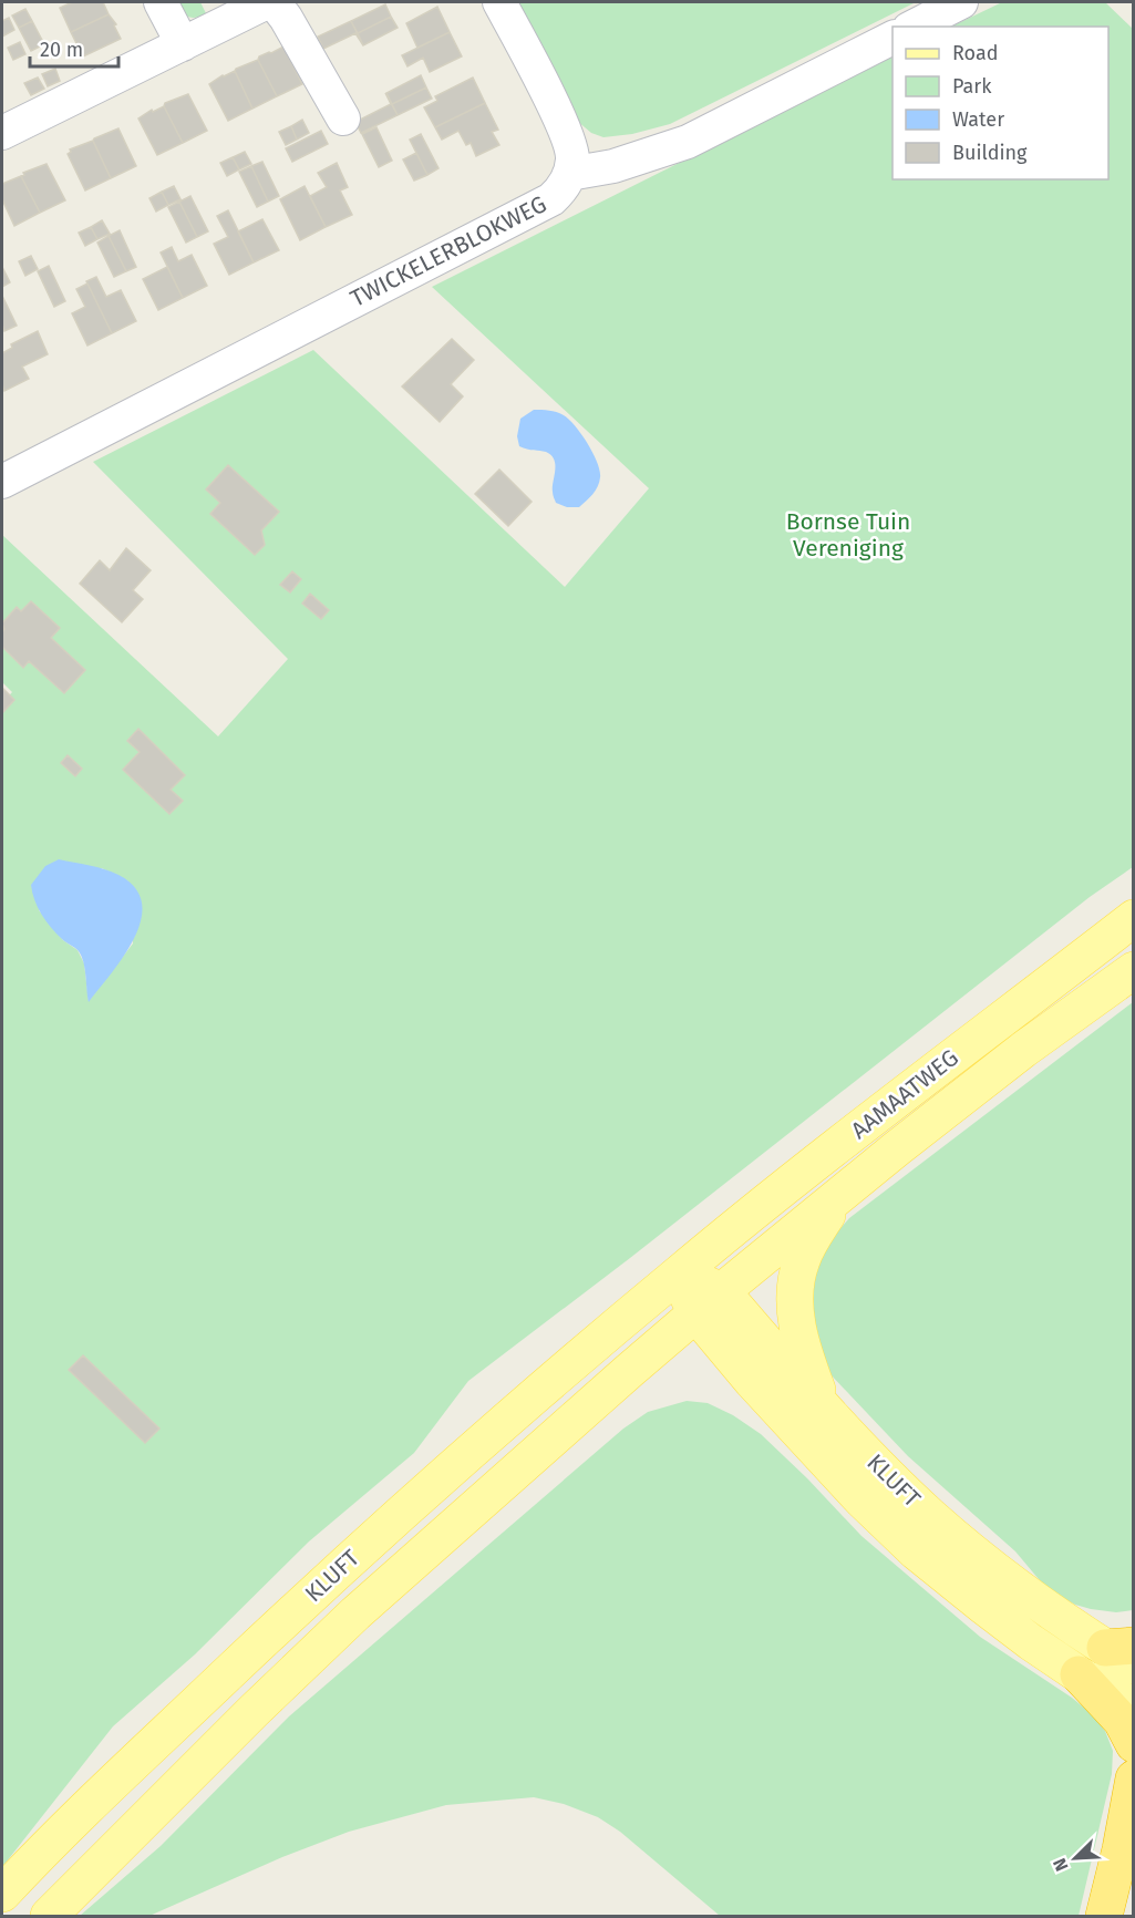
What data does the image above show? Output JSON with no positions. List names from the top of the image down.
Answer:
{
  "streets": {
    "main road": ["AAMAATWEG", "KLUFT"],
    "street": ["TWICKELERBLOKWEG"]
  },
  "crossings": [
    ["AAMAATWEG", "KLUFT"]
  ],
  "parks": ["Bornse Tuin Vereniging"],
  "legend": [
    "Road",
    "Park",
    "Water",
    "Building"
  ],
  "scale_bar": "20 m",
  "north": "bottom left"
}
